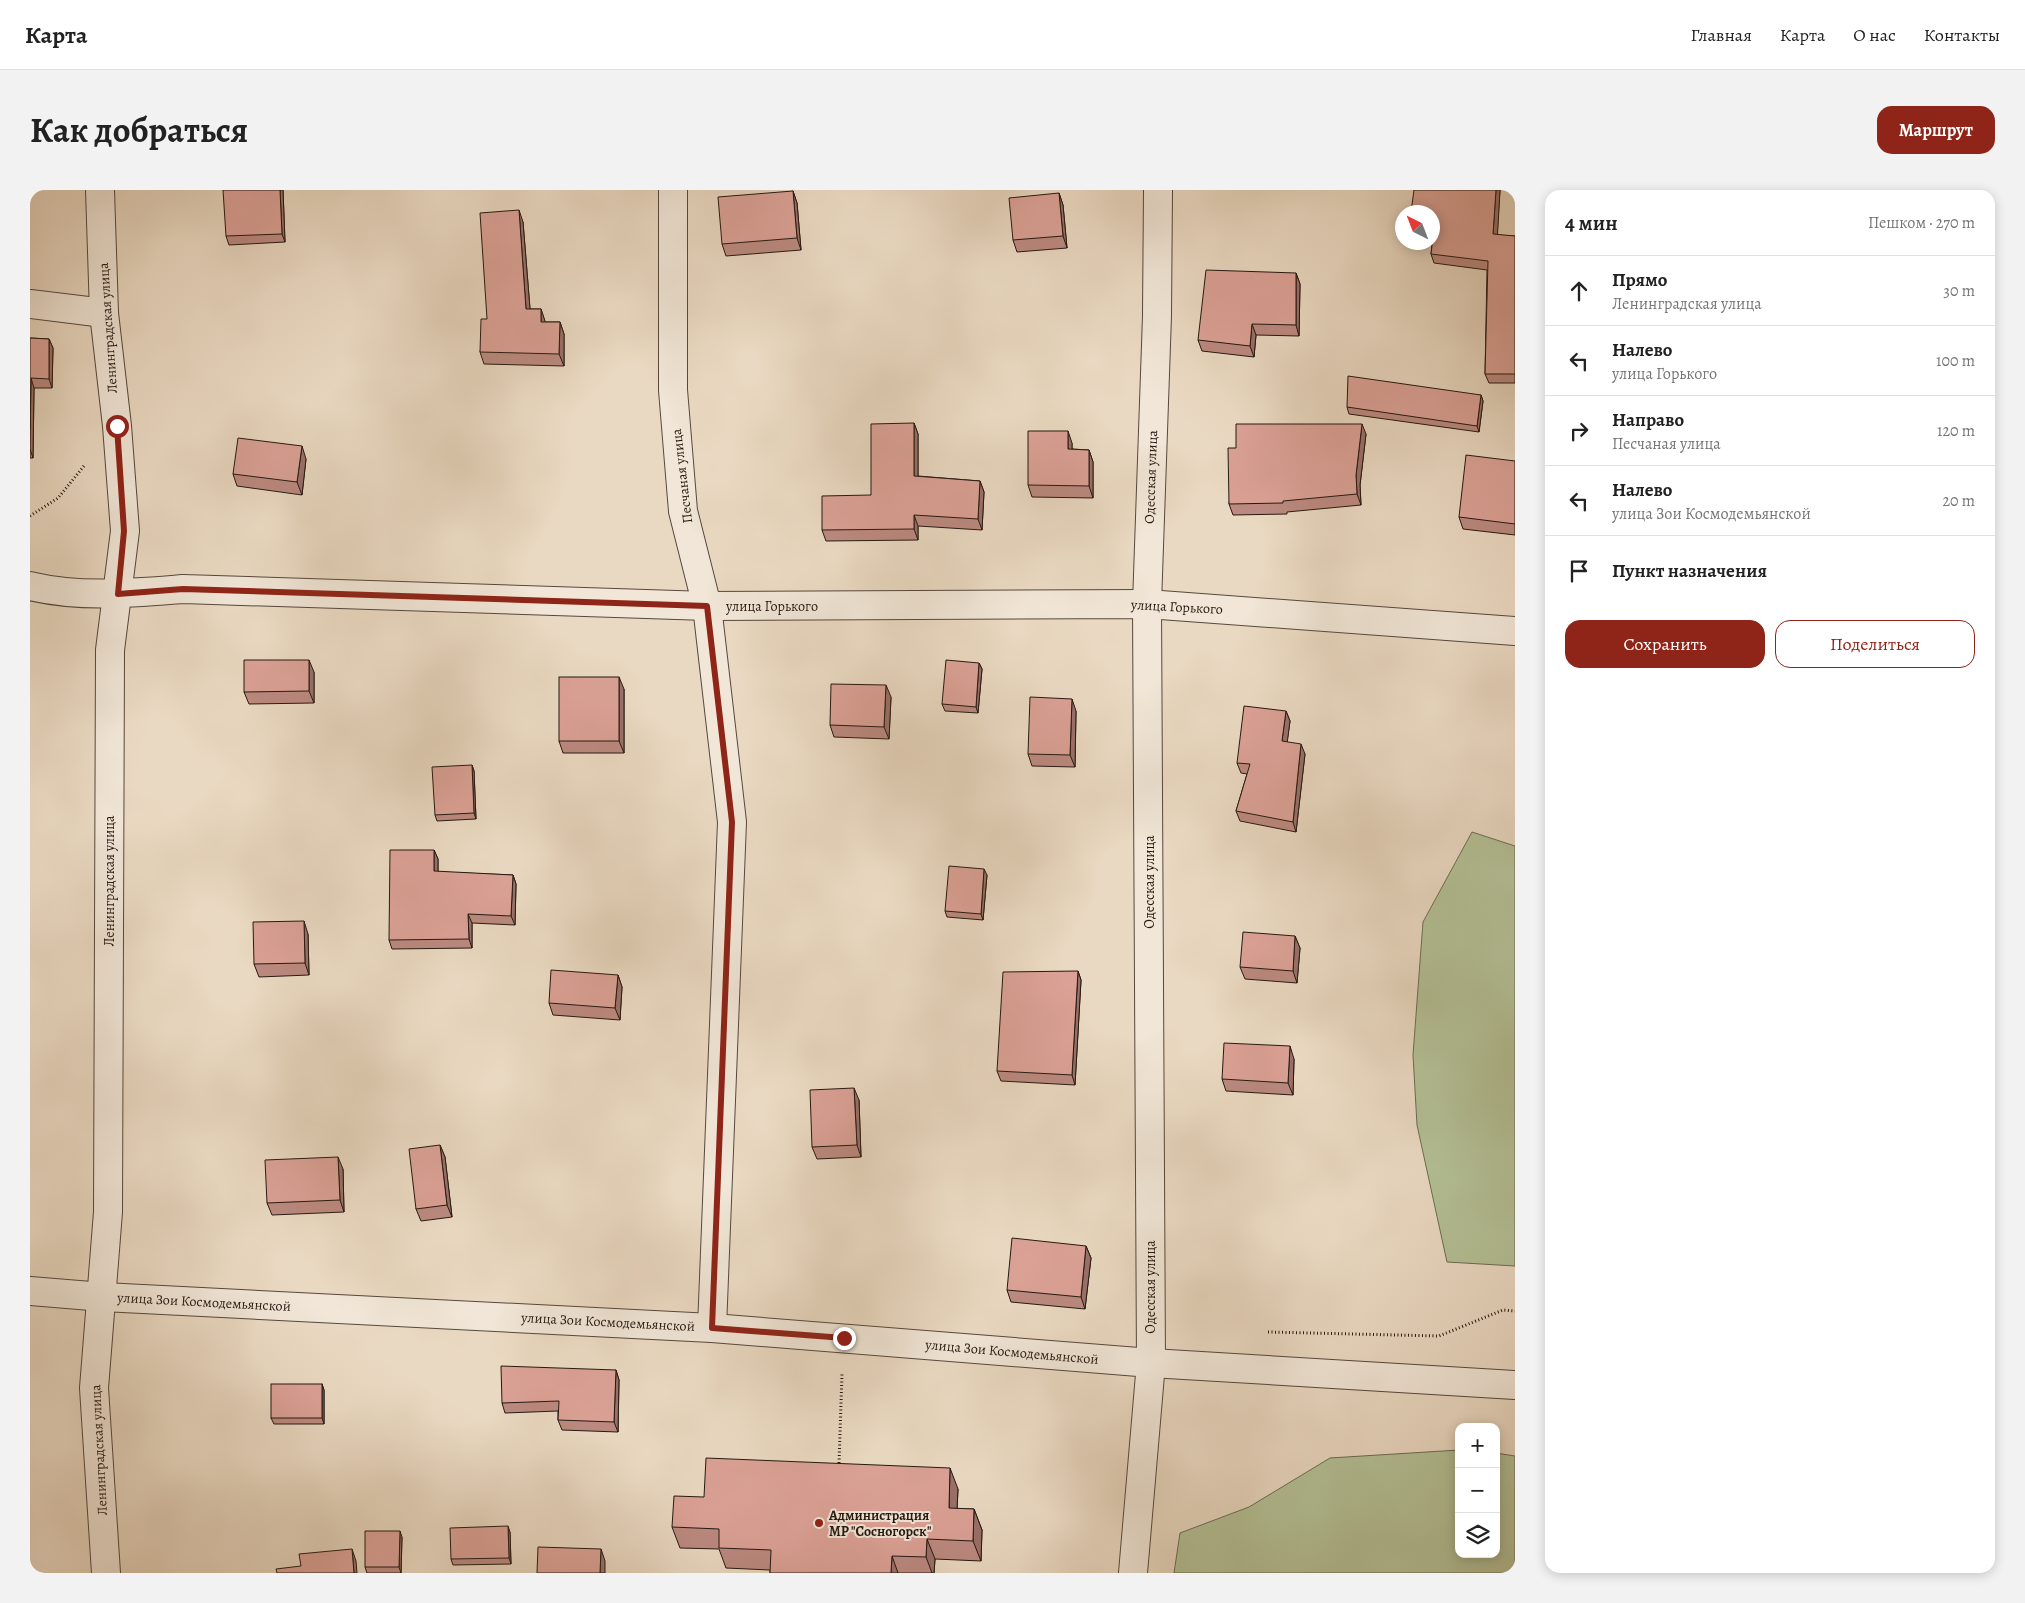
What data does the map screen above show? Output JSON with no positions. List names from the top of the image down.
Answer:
{
  "streets": {
    "street": [
      "Ленинградская улица",
      "Песчаная улица",
      "Одесская улица",
      "улица Горького",
      "улица Зои Космодемьянской"
    ]
  },
  "crossings": [
    ["Ленинградская улица", "улица Горького"],
    ["Ленинградская улица", "улица Зои Космодемьянской"],
    ["Песчаная улица", "улица Горького"],
    ["Песчаная улица", "улица Зои Космодемьянской"],
    ["Одесская улица", "улица Горького"],
    ["Одесская улица", "улица Зои Космодемьянской"]
  ],
  "places": ["Администрация МР \"Сосногорск\""],
  "north": "top left",
  "page": {
    "header": "Карта",
    "nav": [
      "Главная",
      "Карта",
      "О нас",
      "Контакты"
    ],
    "title": "Как добраться",
    "buttons": [
      "Маршрут",
      ["Сохранить", "Поделиться"]
    ],
    "heading": ["4 мин", "Пешком · 270 m"],
    "list": [
      ["Прямо", "Ленинградская улица", "30 m"],
      ["Налево", "улица Горького", "100 m"],
      ["Направо", "Песчаная улица", "120 m"],
      ["Налево", "улица Зои Космодемьянской", "20 m"],
      "Пункт назначения"
    ],
    "map_buttons": ["+", "−"]
  }
}
